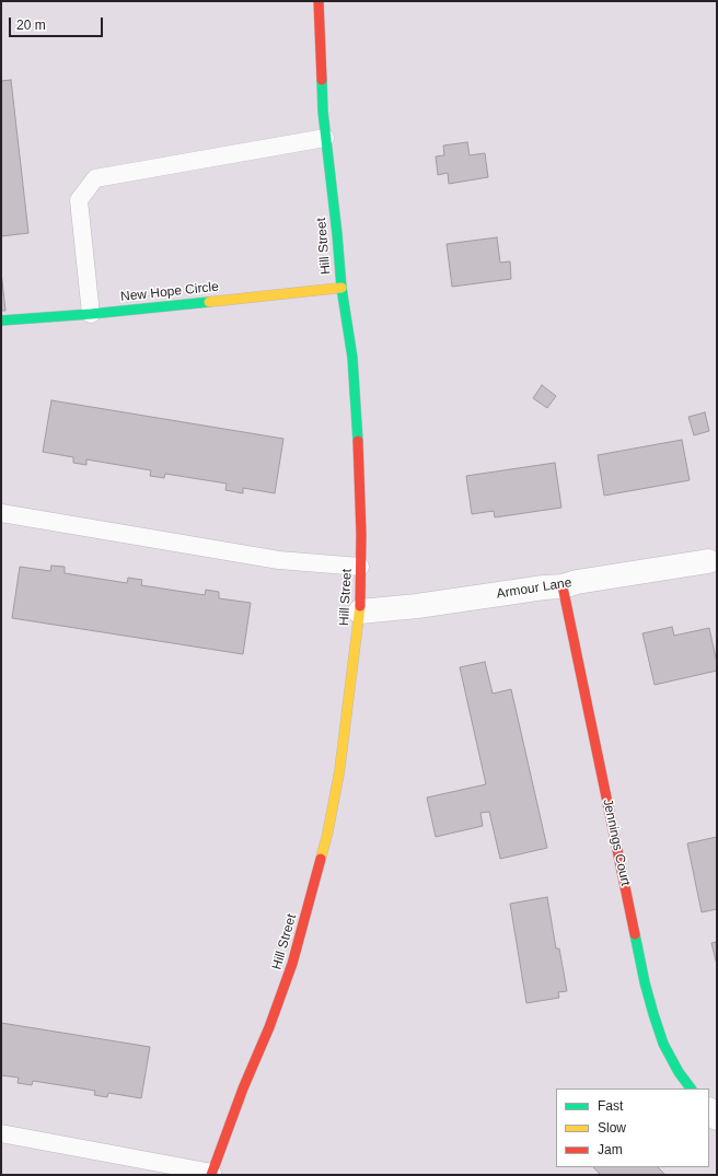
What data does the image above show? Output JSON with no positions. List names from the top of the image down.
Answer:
{
  "streets": {
    "street": [
      "Hill Street",
      "New Hope Circle",
      "Armour Lane",
      "Jennings Court"
    ]
  },
  "crossings": [
    ["Hill Street", "New Hope Circle"],
    ["Hill Street", "Armour Lane"],
    ["Armour Lane", "Jennings Court"]
  ],
  "legend": ["Fast", "Slow", "Jam"],
  "scale_bar": "20 m"
}
